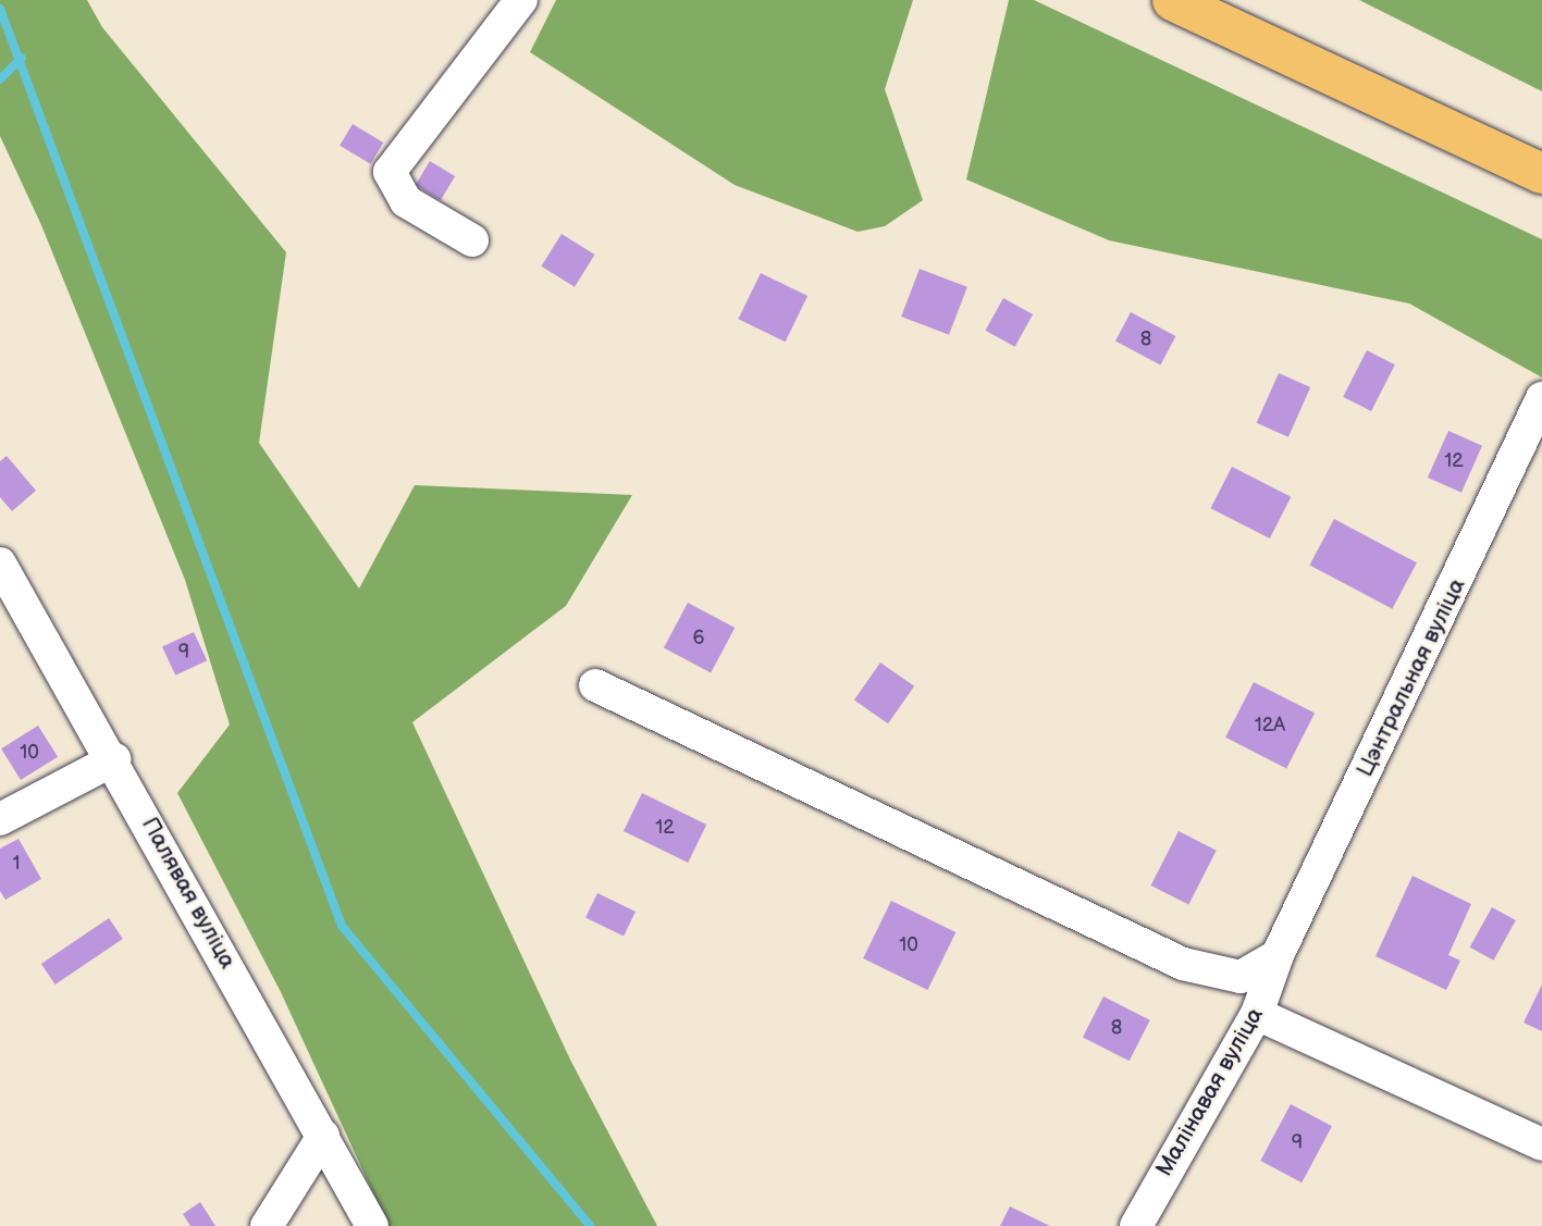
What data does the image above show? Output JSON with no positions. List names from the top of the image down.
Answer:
{
  "streets": {
    "street": ["Цэнтральная вуліца", "Палявая вуліца", "Малінавая вуліца"]
  },
  "crossings": [
    ["Цэнтральная вуліца", "Малінавая вуліца"]
  ],
  "house_numbers": [
    "8",
    "12",
    "6",
    "9",
    "12А",
    "10",
    "12",
    "1",
    "10",
    "8",
    "9"
  ]
}
